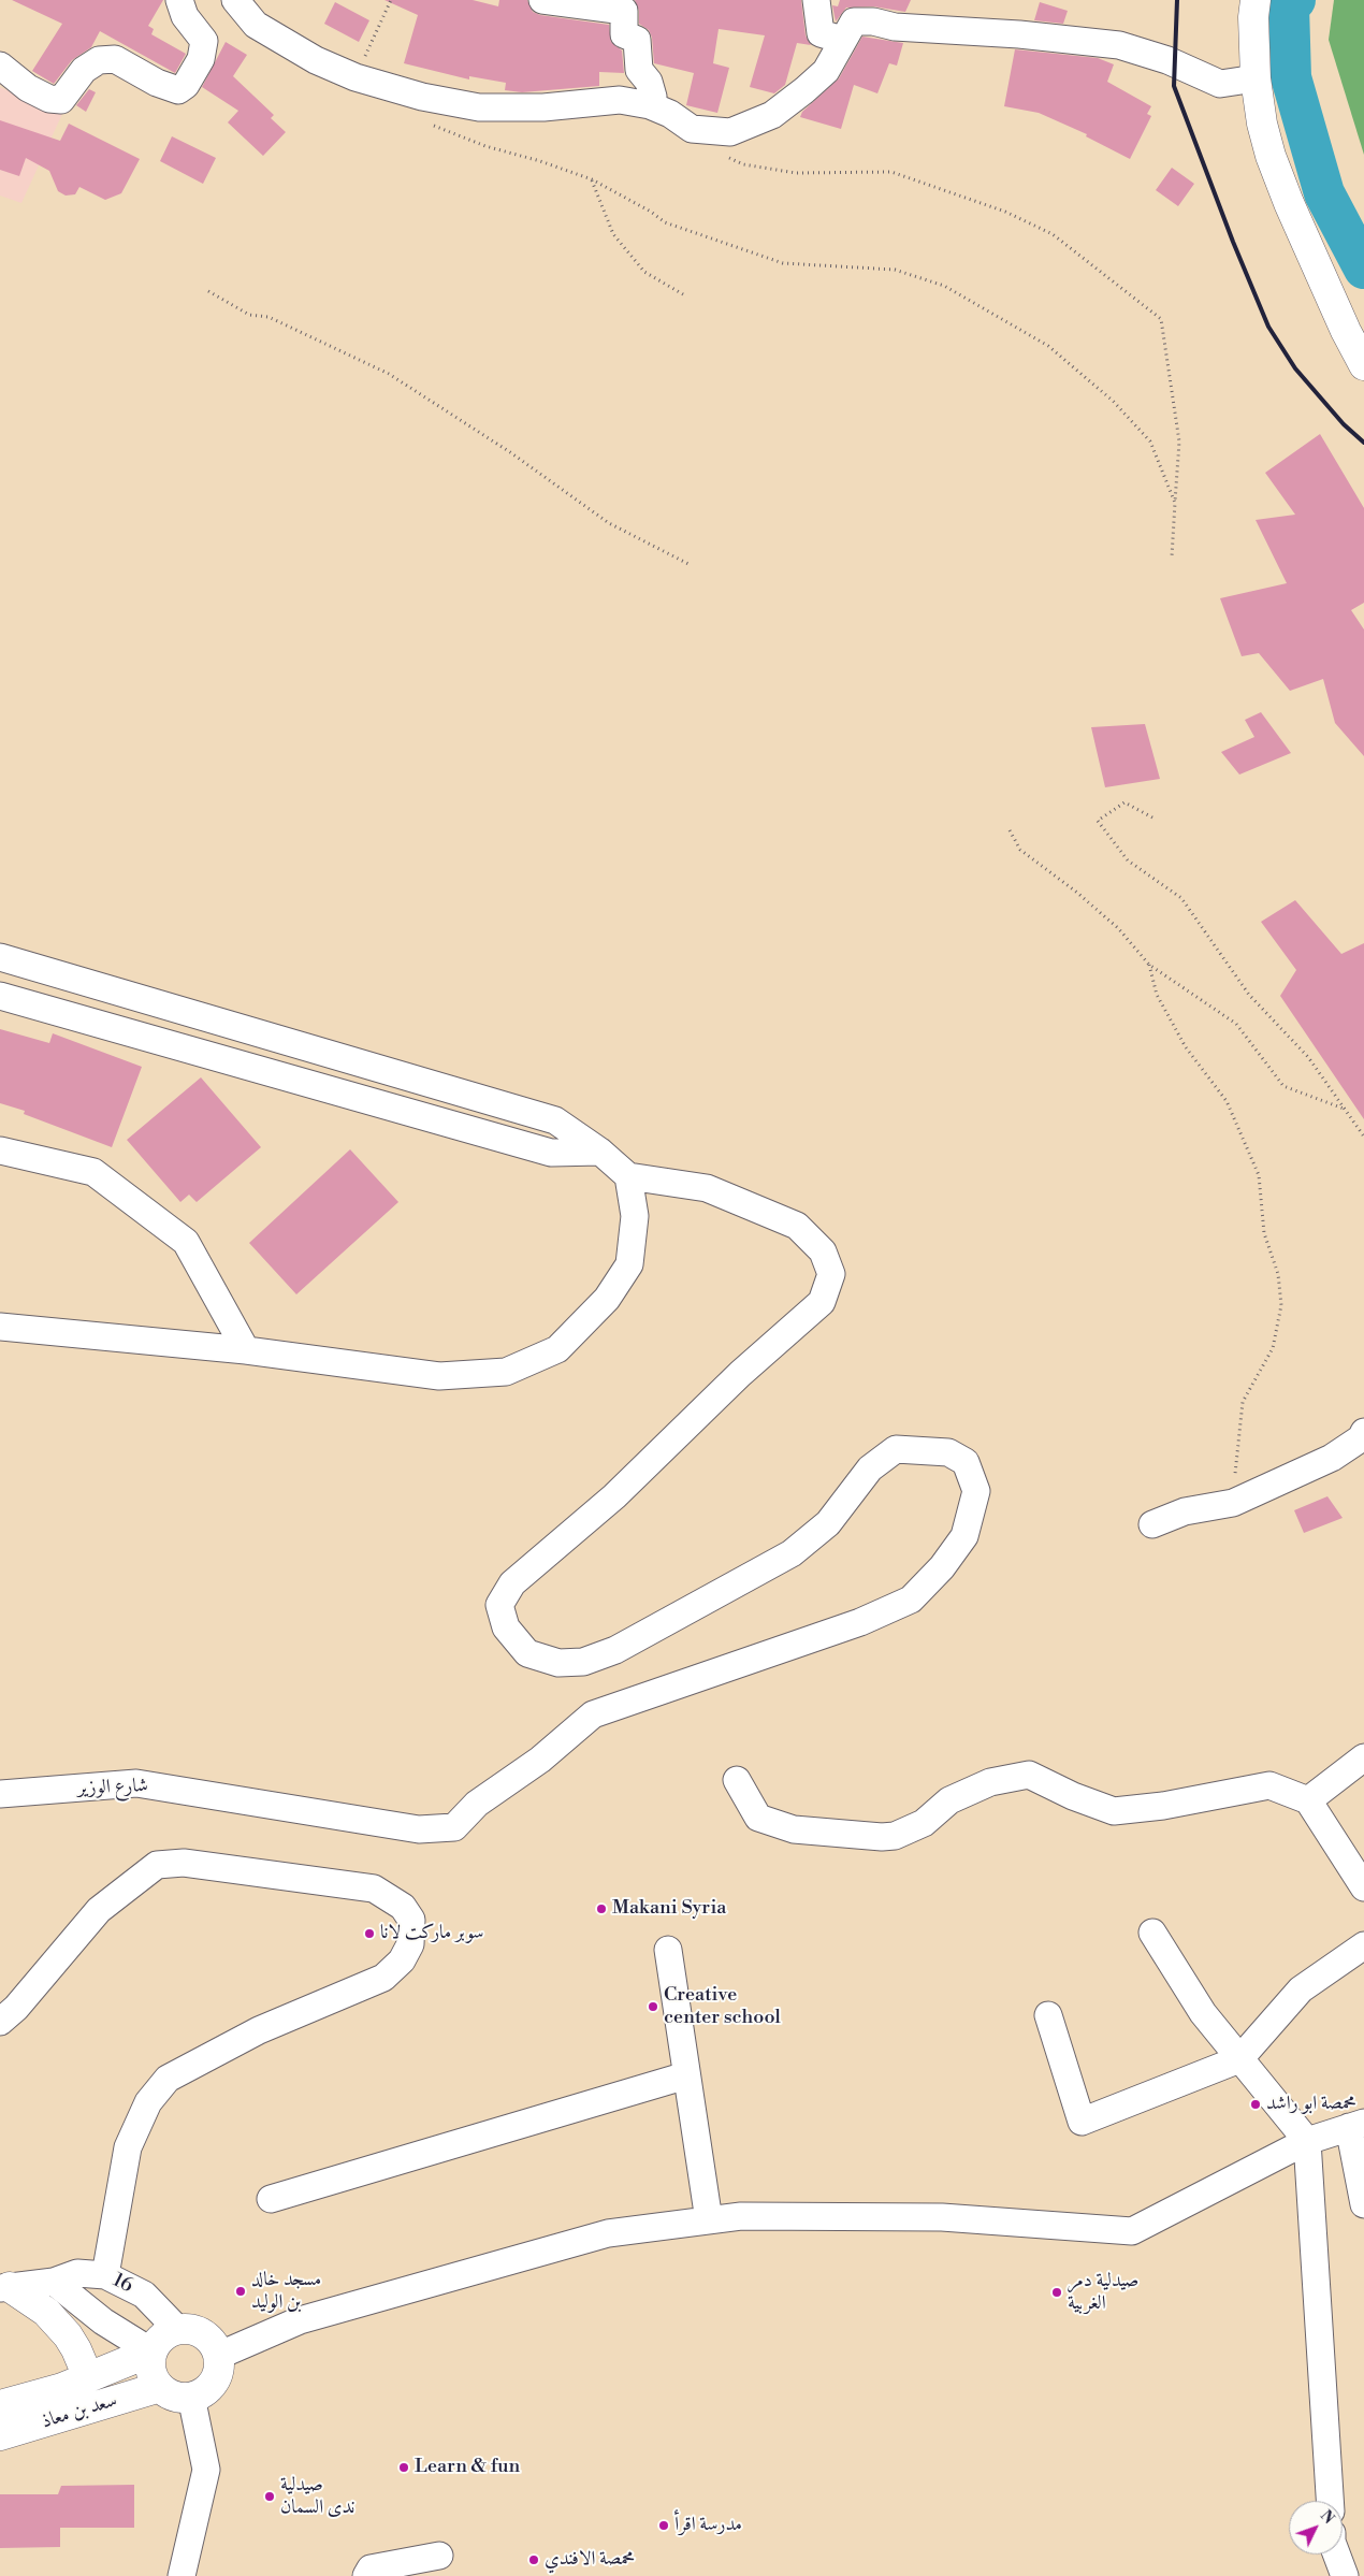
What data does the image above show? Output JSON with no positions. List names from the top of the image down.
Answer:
{
  "streets": {
    "main road": ["سعد بن معاذ"],
    "street": ["شارع الوزير", "16"]
  },
  "crossings": [
    ["16", "سعد بن معاذ"]
  ],
  "places": [
    "Makani Syria",
    "سوبر ماركت لانا",
    "Creative center school",
    "محمصة ابو راشد",
    "مسجد خالد بن الوليد",
    "صيدلية دمر الغربية",
    "Learn & fun",
    "صيدلية ندى السمان",
    "مدرسة اقرأ",
    "محمصة الافندي"
  ],
  "north": "top right"
}
